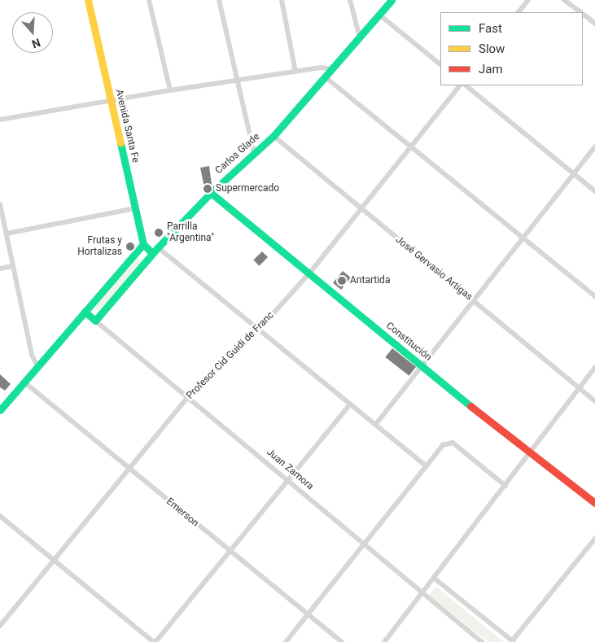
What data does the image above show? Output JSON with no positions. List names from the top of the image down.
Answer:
{
  "streets": {
    "street": [
      "Avenida Santa Fe",
      "Carlos Glade",
      "José Gervasio Artigas",
      "Constitución",
      "Profesor Cid Guidi de Franc",
      "Juan Zamora",
      "Emerson"
    ]
  },
  "crossings": [
    ["Carlos Glade", "José Gervasio Artigas"],
    ["Carlos Glade", "Constitución"],
    ["Carlos Glade", "Juan Zamora"],
    ["José Gervasio Artigas", "Profesor Cid Guidi de Franc"],
    ["Constitución", "Profesor Cid Guidi de Franc"],
    ["Profesor Cid Guidi de Franc", "Juan Zamora"],
    ["Profesor Cid Guidi de Franc", "Emerson"]
  ],
  "places": [
    "Supermercado",
    "Parrilla \"Argentina\"",
    "Frutas y Hortalizas",
    "Antartida"
  ],
  "legend": ["Fast", "Slow", "Jam"],
  "north": "bottom"
}
